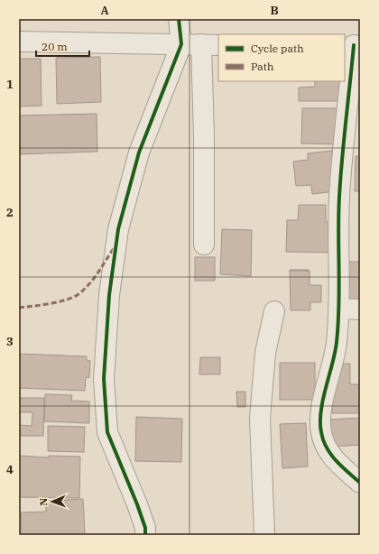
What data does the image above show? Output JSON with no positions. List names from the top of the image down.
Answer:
{
  "legend": ["Cycle path", "Path"],
  "scale_bar": "20 m",
  "north": "left",
  "grid": {
    "columns": ["A", "B"],
    "rows": [
      "1",
      "2",
      "3",
      "4"
    ]
  }
}
